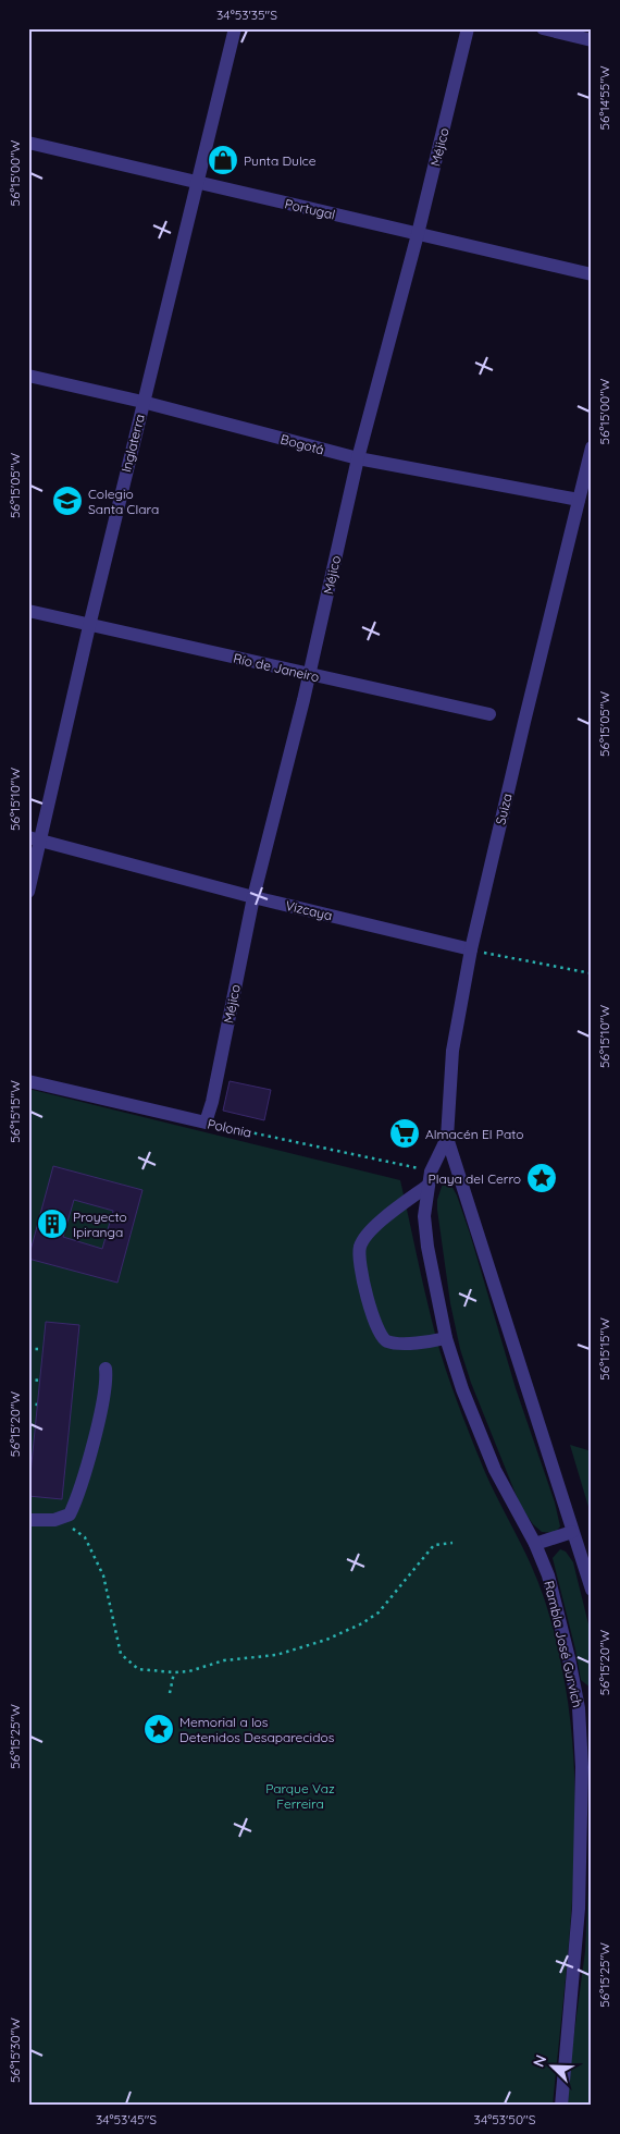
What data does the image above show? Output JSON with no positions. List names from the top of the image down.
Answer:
{
  "streets": {
    "street": [
      "Méjico",
      "Portugal",
      "Inglaterra",
      "Bogotá",
      "Río de Janeiro",
      "Suiza",
      "Vizcaya",
      "Polonia",
      "Rambla José Gurvich"
    ]
  },
  "crossings": [
    ["Méjico", "Portugal"],
    ["Méjico", "Bogotá"],
    ["Méjico", "Río de Janeiro"],
    ["Méjico", "Vizcaya"],
    ["Méjico", "Polonia"],
    ["Portugal", "Inglaterra"],
    ["Inglaterra", "Bogotá"],
    ["Inglaterra", "Río de Janeiro"],
    ["Inglaterra", "Vizcaya"],
    ["Bogotá", "Suiza"],
    ["Suiza", "Vizcaya"],
    ["Suiza", "Polonia"],
    ["Suiza", "Rambla José Gurvich"],
    ["Polonia", "Rambla José Gurvich"]
  ],
  "parks": ["Parque Vaz Ferreira"],
  "places": {
    "shop": ["Punta Dulce"],
    "school or university": ["Colegio Santa Clara"],
    "supermarket": ["Almacén El Pato"],
    "place": ["Playa del Cerro", "Memorial a los Detenidos Desaparecidos"],
    "building": ["Proyecto Ipiranga"]
  },
  "north": "top left",
  "coordinates": [
    "34°53'35\"S",
    "56°14'55\"W",
    "56°15'00\"W",
    "56°15'05\"W",
    "56°15'10\"W",
    "56°15'15\"W",
    "56°15'20\"W",
    "56°15'25\"W",
    "56°15'30\"W",
    "34°53'45\"S",
    "34°53'50\"S"
  ]
}
